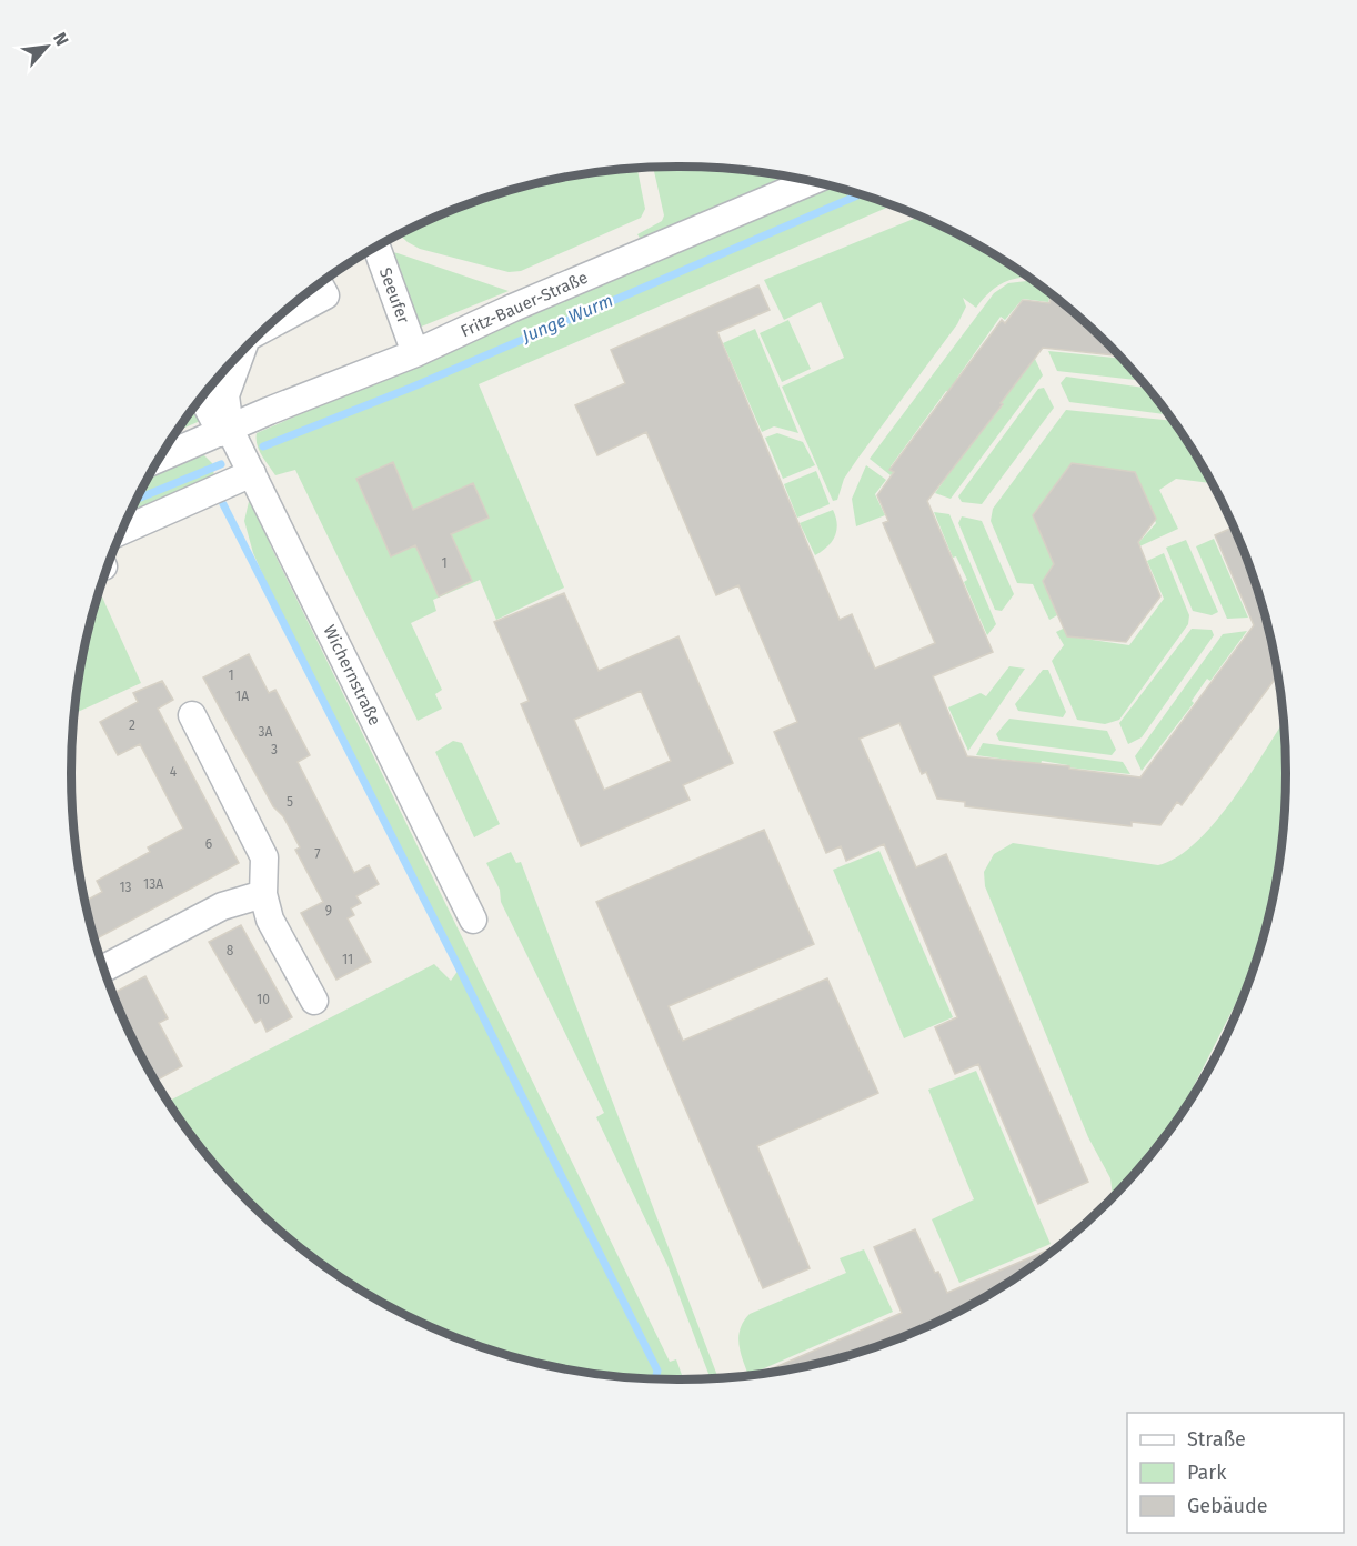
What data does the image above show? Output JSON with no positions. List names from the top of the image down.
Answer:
{
  "streets": {
    "street": ["Seeufer", "Fritz-Bauer-Straße", "Wichernstraße"]
  },
  "crossings": [
    ["Seeufer", "Fritz-Bauer-Straße"],
    ["Fritz-Bauer-Straße", "Wichernstraße"]
  ],
  "water": ["Junge Wurm"],
  "house_numbers": [
    "1",
    "1",
    "1A",
    "2",
    "3A",
    "3",
    "4",
    "5",
    "6",
    "7",
    "13A",
    "13",
    "9",
    "8",
    "11",
    "10"
  ],
  "legend": ["Straße", "Park", "Gebäude"],
  "north": "top right"
}
